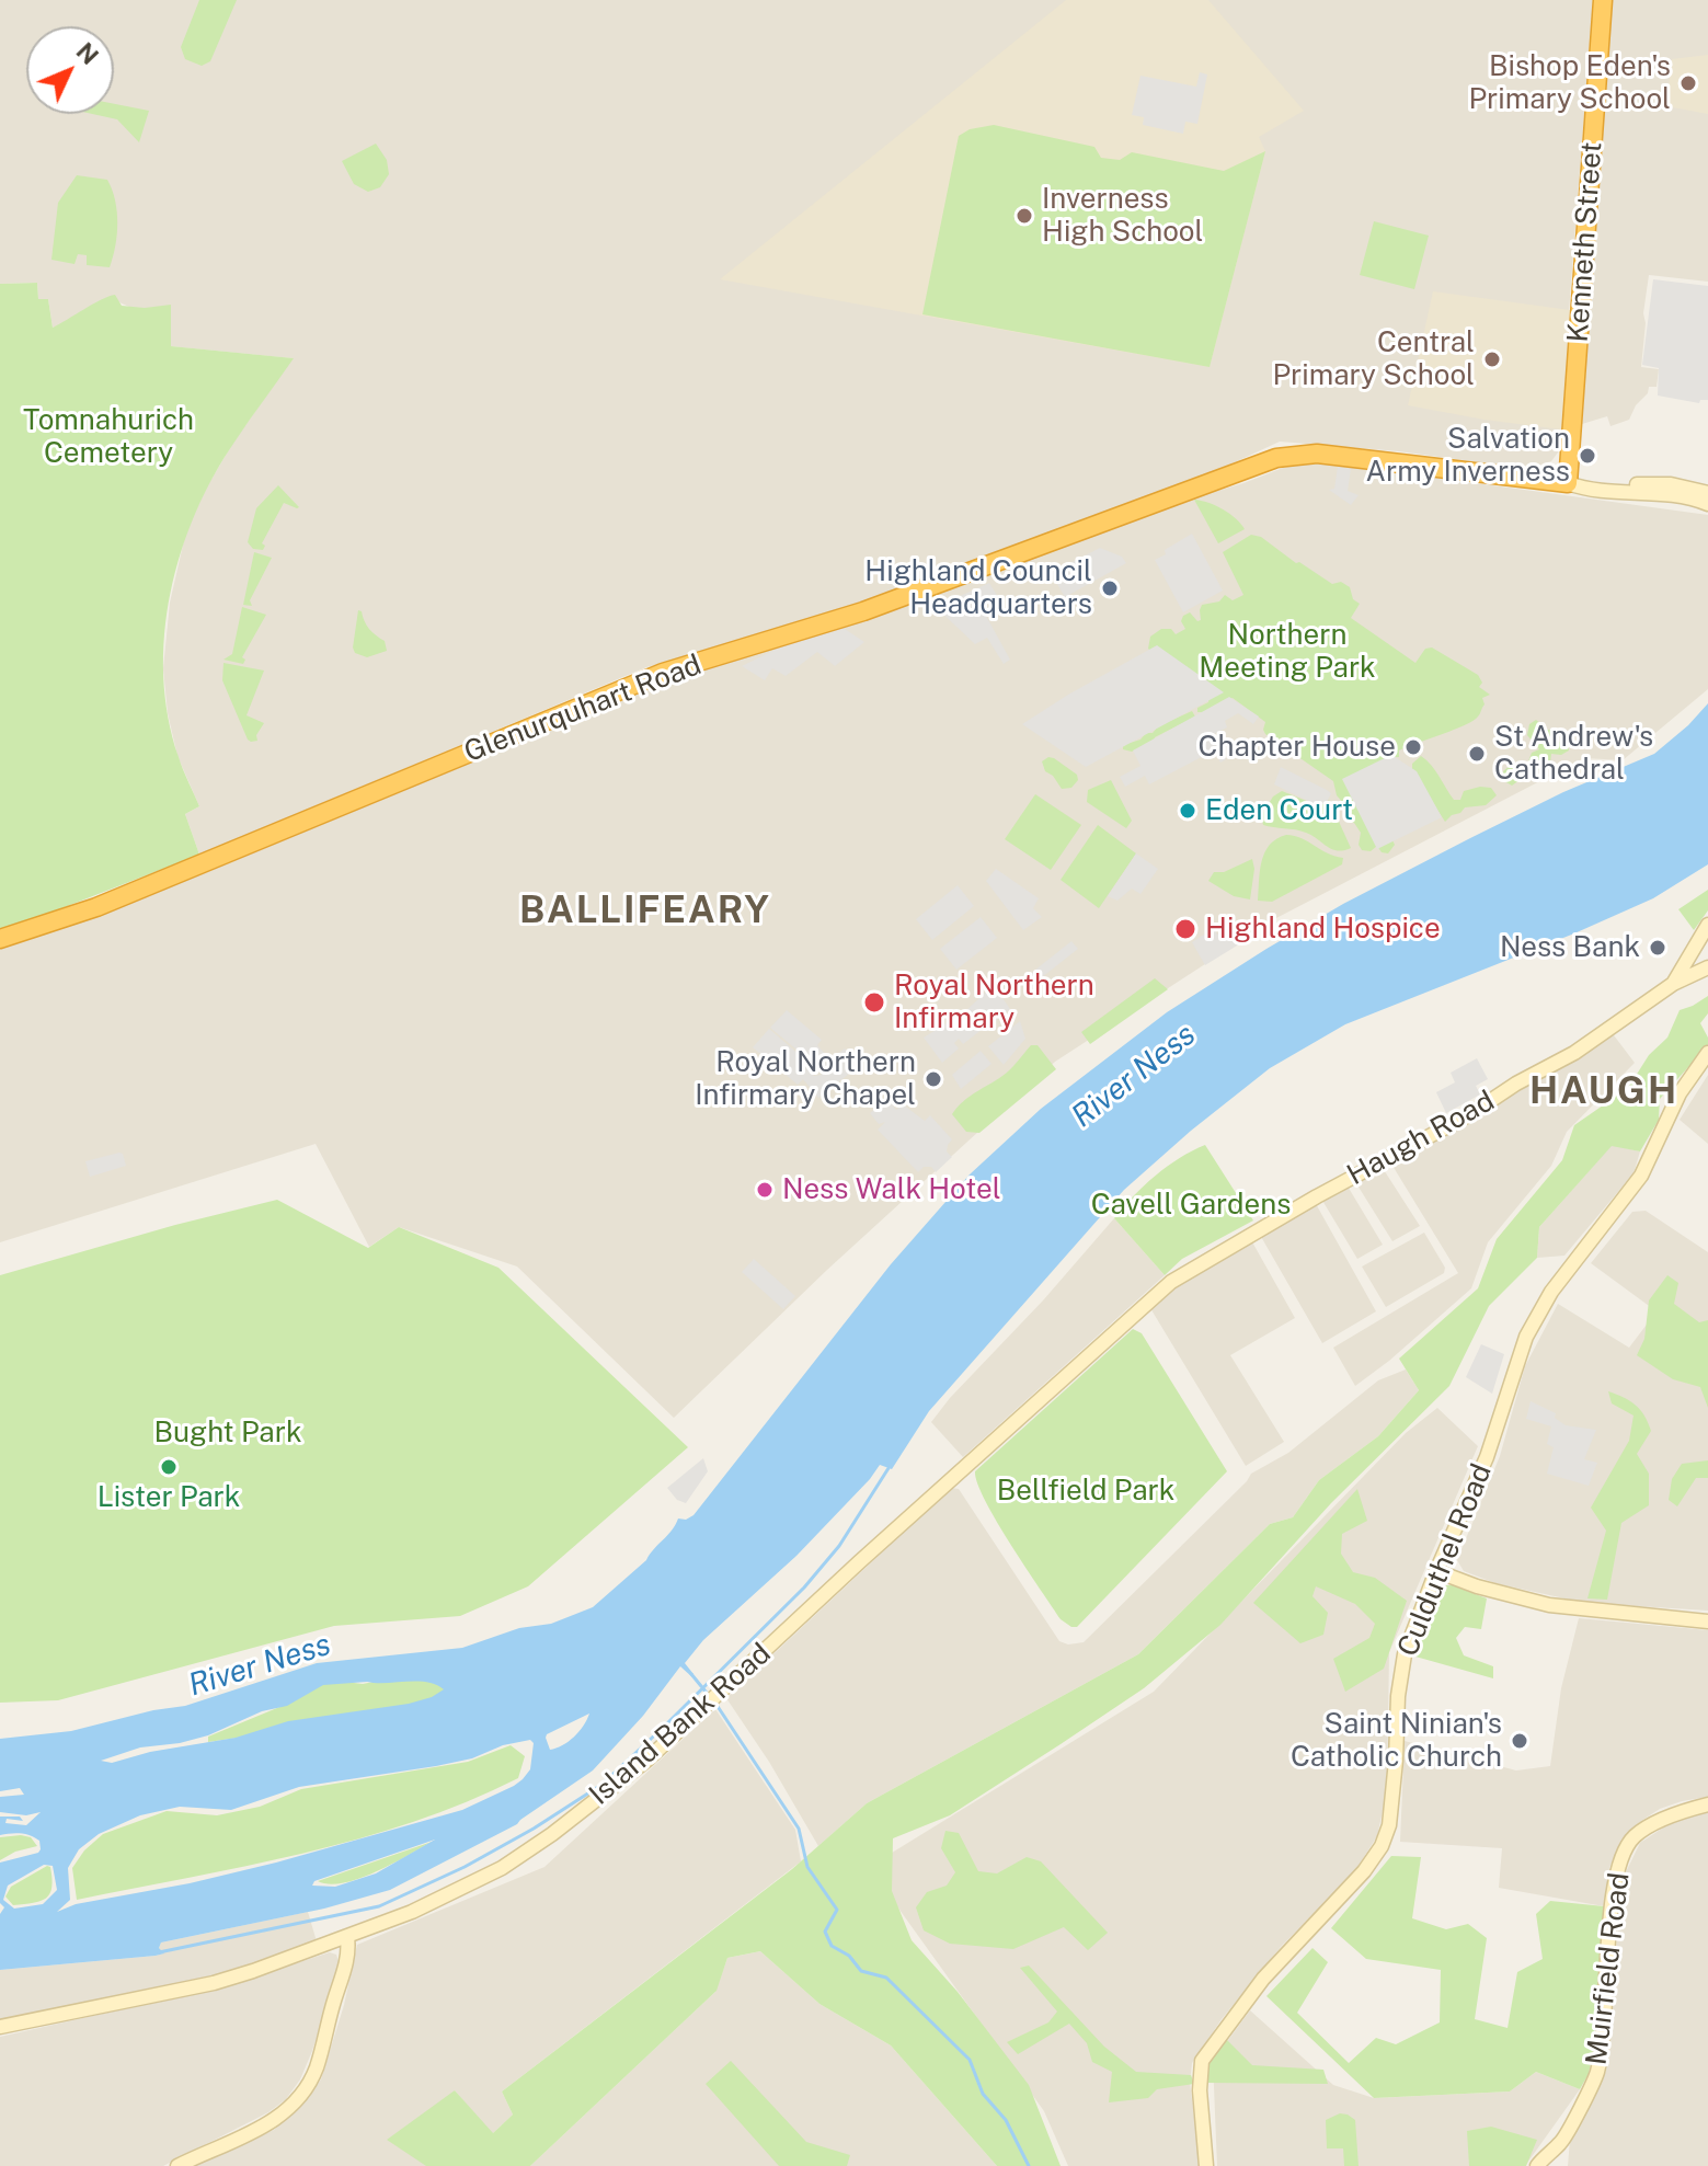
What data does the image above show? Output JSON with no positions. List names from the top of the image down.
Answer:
{
  "streets": {
    "highway": ["Kenneth Street", "Glenurquhart Road"],
    "main road": [
      "Haugh Road",
      "Culduthel Road",
      "Island Bank Road",
      "Muirfield Road"
    ]
  },
  "crossings": [
    ["Kenneth Street", "Glenurquhart Road"],
    ["Haugh Road", "Island Bank Road"]
  ],
  "districts": ["BALLIFEARY", "HAUGH"],
  "water": ["River Ness"],
  "parks": [
    "Tomnahurich Cemetery",
    "Northern Meeting Park",
    "Cavell Gardens",
    "Bught Park",
    "Bellfield Park"
  ],
  "places": [
    "Bishop Eden's Primary School",
    "Inverness High School",
    "Central Primary School",
    "Salvation Army Inverness",
    "Highland Council Headquarters",
    "Chapter House",
    "St Andrew's Cathedral",
    "Eden Court",
    "Highland Hospice",
    "Ness Bank",
    "Royal Northern Infirmary",
    "Royal Northern Infirmary Chapel",
    "Ness Walk Hotel",
    "Lister Park",
    "Saint Ninian's Catholic Church"
  ],
  "north": "top right"
}
